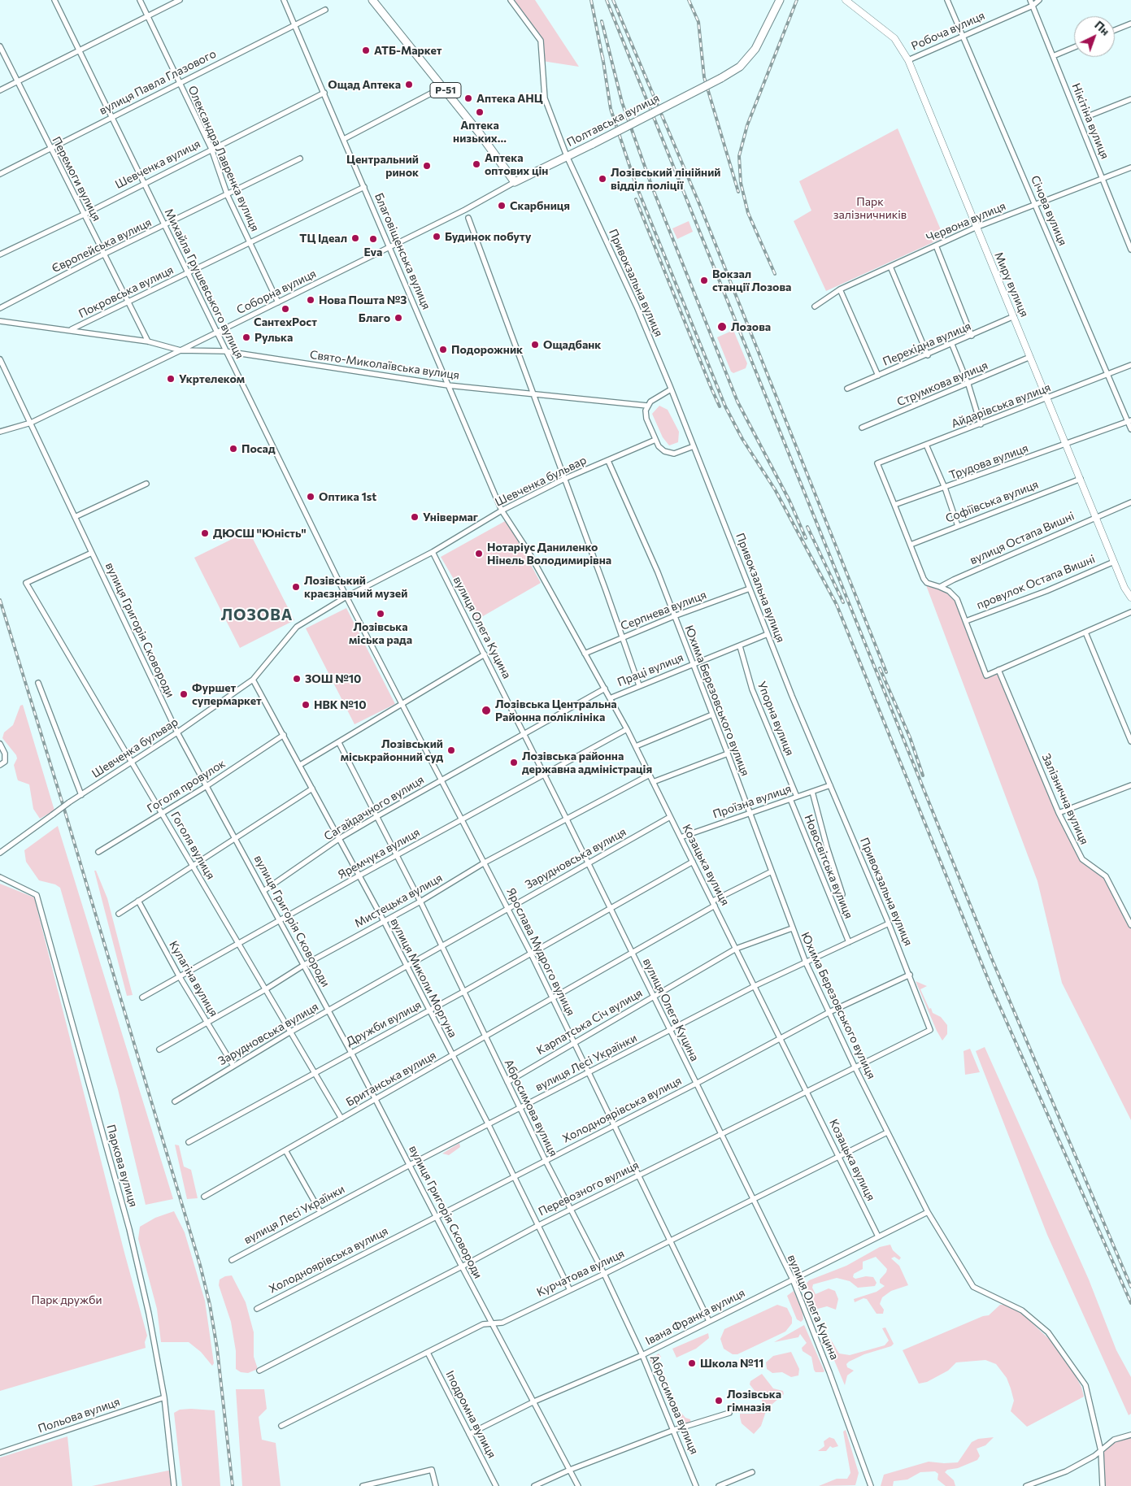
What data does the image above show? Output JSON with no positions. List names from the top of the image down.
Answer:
{
  "streets": {
    "main road": ["Р-51", "Полтавська вулиця", "Миру вулиця"],
    "street": [
      "Робоча вулиця",
      "вулиця Павла Глазового",
      "Нікітіна вулиця",
      "Олександра Лавренка вулиця",
      "Шевченка вулиця",
      "Перемоги вулиця",
      "Січова вулиця",
      "Червона вулиця",
      "Європейська вулиця",
      "Благовіщенська вулиця",
      "Привокзальна вулиця",
      "Михайла Грушевського вулиця",
      "Покровська вулиця",
      "Соборна вулиця",
      "Перехідна вулиця",
      "Свято-Миколаївська вулиця",
      "Струмкова вулиця",
      "Айдарівська вулиця",
      "Трудова вулиця",
      "Шевченка бульвар",
      "Софіївська вулиця",
      "вулиця Остапа Вишні",
      "провулок Остапа Вишні",
      "Серпнева вулиця",
      "вулиця Олега Куцина",
      "вулиця Григорія Сковороди",
      "Праці вулиця",
      "Юхима Березовського вулиця",
      "Упорна вулиця",
      "Гоголя провулок",
      "Залізнична вулиця",
      "Проїзна вулиця",
      "Сагайдачного вулиця",
      "Гоголя вулиця",
      "Яремчука вулиця",
      "Зарудновська вулиця",
      "Козацька вулиця",
      "Новосвітська вулиця",
      "Мистецька вулиця",
      "Ярослава Мудрого вулиця",
      "вулиця Миколи Моргуна",
      "Кулагіна вулиця",
      "Карпатська Січ вулиця",
      "Дружби вулиця",
      "вулиця Лесі Українки",
      "Британська вулиця",
      "Абросимова вулиця",
      "Холодноярівська вулиця",
      "Паркова вулиця",
      "Перевозного вулиця",
      "Курчатова вулиця",
      "Івана Франка вулиця",
      "Іподромна вулиця",
      "Польова вулиця"
    ]
  },
  "crossings": [
    ["Робоча вулиця", "Нікітіна вулиця"],
    ["Робоча вулиця", "Січова вулиця"],
    ["Робоча вулиця", "Миру вулиця"],
    ["вулиця Павла Глазового", "Олександра Лавренка вулиця"],
    ["вулиця Павла Глазового", "Перемоги вулиця"],
    ["вулиця Павла Глазового", "Благовіщенська вулиця"],
    ["вулиця Павла Глазового", "Михайла Грушевського вулиця"],
    ["Р-51", "Полтавська вулиця"],
    ["Р-51", "Соборна вулиця"],
    ["Полтавська вулиця", "Привокзальна вулиця"],
    ["Полтавська вулиця", "Соборна вулиця"],
    ["Нікітіна вулиця", "Червона вулиця"],
    ["Олександра Лавренка вулиця", "Шевченка вулиця"],
    ["Олександра Лавренка вулиця", "Європейська вулиця"],
    ["Олександра Лавренка вулиця", "Покровська вулиця"],
    ["Олександра Лавренка вулиця", "Соборна вулиця"],
    ["Шевченка вулиця", "Перемоги вулиця"],
    ["Шевченка вулиця", "Благовіщенська вулиця"],
    ["Шевченка вулиця", "Михайла Грушевського вулиця"],
    ["Перемоги вулиця", "Європейська вулиця"],
    ["Перемоги вулиця", "Покровська вулиця"],
    ["Перемоги вулиця", "Свято-Миколаївська вулиця"],
    ["Січова вулиця", "Червона вулиця"],
    ["Січова вулиця", "Айдарівська вулиця"],
    ["Січова вулиця", "Трудова вулиця"],
    ["Червона вулиця", "Миру вулиця"],
    ["Європейська вулиця", "Михайла Грушевського вулиця"],
    ["Благовіщенська вулиця", "Покровська вулиця"],
    ["Благовіщенська вулиця", "Соборна вулиця"],
    ["Благовіщенська вулиця", "Свято-Миколаївська вулиця"],
    ["Благовіщенська вулиця", "Шевченка бульвар"],
    ["Благовіщенська вулиця", "Козацька вулиця"],
    ["Привокзальна вулиця", "Серпнева вулиця"],
    ["Привокзальна вулиця", "Праці вулиця"],
    ["Привокзальна вулиця", "Проїзна вулиця"],
    ["Привокзальна вулиця", "вулиця Лесі Українки"],
    ["Привокзальна вулиця", "Холодноярівська вулиця"],
    ["Привокзальна вулиця", "Перевозного вулиця"],
    ["Михайла Грушевського вулиця", "Покровська вулиця"],
    ["Михайла Грушевського вулиця", "Соборна вулиця"],
    ["Михайла Грушевського вулиця", "Свято-Миколаївська вулиця"],
    ["Михайла Грушевського вулиця", "Шевченка бульвар"],
    ["Михайла Грушевського вулиця", "Ярослава Мудрого вулиця"],
    ["Миру вулиця", "Перехідна вулиця"],
    ["Миру вулиця", "Струмкова вулиця"],
    ["Миру вулиця", "Айдарівська вулиця"],
    ["Миру вулиця", "Трудова вулиця"],
    ["Миру вулиця", "Софіївська вулиця"],
    ["Миру вулиця", "вулиця Остапа Вишні"],
    ["Миру вулиця", "провулок Остапа Вишні"],
    ["Покровська вулиця", "Свято-Миколаївська вулиця"],
    ["Соборна вулиця", "Свято-Миколаївська вулиця"],
    ["Соборна вулиця", "вулиця Григорія Сковороди"],
    ["Айдарівська вулиця", "Трудова вулиця"],
    ["Шевченка бульвар", "вулиця Олега Куцина"],
    ["Шевченка бульвар", "вулиця Григорія Сковороди"],
    ["Шевченка бульвар", "Юхима Березовського вулиця"],
    ["Шевченка бульвар", "Гоголя вулиця"],
    ["Шевченка бульвар", "Козацька вулиця"],
    ["Шевченка бульвар", "Ярослава Мудрого вулиця"],
    ["Шевченка бульвар", "вулиця Миколи Моргуна"],
    ["Серпнева вулиця", "Юхима Березовського вулиця"],
    ["Серпнева вулиця", "Козацька вулиця"],
    ["вулиця Олега Куцина", "Сагайдачного вулиця"],
    ["вулиця Олега Куцина", "Яремчука вулиця"],
    ["вулиця Олега Куцина", "Зарудновська вулиця"],
    ["вулиця Олега Куцина", "Мистецька вулиця"],
    ["вулиця Олега Куцина", "Карпатська Січ вулиця"],
    ["вулиця Олега Куцина", "Дружби вулиця"],
    ["вулиця Олега Куцина", "вулиця Лесі Українки"],
    ["вулиця Олега Куцина", "Британська вулиця"],
    ["вулиця Олега Куцина", "Холодноярівська вулиця"],
    ["вулиця Олега Куцина", "Перевозного вулиця"],
    ["вулиця Олега Куцина", "Курчатова вулиця"],
    ["вулиця Олега Куцина", "Івана Франка вулиця"],
    ["вулиця Григорія Сковороди", "Гоголя провулок"],
    ["вулиця Григорія Сковороди", "Сагайдачного вулиця"],
    ["вулиця Григорія Сковороди", "Гоголя вулиця"],
    ["вулиця Григорія Сковороди", "Яремчука вулиця"],
    ["вулиця Григорія Сковороди", "Зарудновська вулиця"],
    ["вулиця Григорія Сковороди", "Мистецька вулиця"],
    ["вулиця Григорія Сковороди", "Дружби вулиця"],
    ["вулиця Григорія Сковороди", "вулиця Лесі Українки"],
    ["вулиця Григорія Сковороди", "Британська вулиця"],
    ["вулиця Григорія Сковороди", "Холодноярівська вулиця"],
    ["вулиця Григорія Сковороди", "Перевозного вулиця"],
    ["вулиця Григорія Сковороди", "Курчатова вулиця"],
    ["вулиця Григорія Сковороди", "Івана Франка вулиця"],
    ["Праці вулиця", "Юхима Березовського вулиця"],
    ["Праці вулиця", "Упорна вулиця"],
    ["Праці вулиця", "Козацька вулиця"],
    ["Юхима Березовського вулиця", "Проїзна вулиця"],
    ["Юхима Березовського вулиця", "Карпатська Січ вулиця"],
    ["Юхима Березовського вулиця", "вулиця Лесі Українки"],
    ["Юхима Березовського вулиця", "Холодноярівська вулиця"],
    ["Юхима Березовського вулиця", "Перевозного вулиця"],
    ["Юхима Березовського вулиця", "Курчатова вулиця"],
    ["Юхима Березовського вулиця", "Івана Франка вулиця"],
    ["Упорна вулиця", "Проїзна вулиця"],
    ["Гоголя провулок", "Гоголя вулиця"],
    ["Гоголя провулок", "вулиця Миколи Моргуна"],
    ["Проїзна вулиця", "Козацька вулиця"],
    ["Проїзна вулиця", "Новосвітська вулиця"],
    ["Сагайдачного вулиця", "Козацька вулиця"],
    ["Сагайдачного вулиця", "Ярослава Мудрого вулиця"],
    ["Сагайдачного вулиця", "вулиця Миколи Моргуна"],
    ["Сагайдачного вулиця", "Абросимова вулиця"],
    ["Гоголя вулиця", "Яремчука вулиця"],
    ["Гоголя вулиця", "Зарудновська вулиця"],
    ["Гоголя вулиця", "Мистецька вулиця"],
    ["Гоголя вулиця", "Дружби вулиця"],
    ["Гоголя вулиця", "Британська вулиця"],
    ["Яремчука вулиця", "Козацька вулиця"],
    ["Яремчука вулиця", "Ярослава Мудрого вулиця"],
    ["Яремчука вулиця", "вулиця Миколи Моргуна"],
    ["Яремчука вулиця", "Кулагіна вулиця"],
    ["Яремчука вулиця", "Абросимова вулиця"],
    ["Зарудновська вулиця", "Козацька вулиця"],
    ["Зарудновська вулиця", "Ярослава Мудрого вулиця"],
    ["Зарудновська вулиця", "вулиця Миколи Моргуна"],
    ["Зарудновська вулиця", "Кулагіна вулиця"],
    ["Зарудновська вулиця", "Абросимова вулиця"],
    ["Козацька вулиця", "Мистецька вулиця"],
    ["Козацька вулиця", "Карпатська Січ вулиця"],
    ["Козацька вулиця", "Дружби вулиця"],
    ["Козацька вулиця", "вулиця Лесі Українки"],
    ["Козацька вулиця", "Британська вулиця"],
    ["Козацька вулиця", "Холодноярівська вулиця"],
    ["Козацька вулиця", "Перевозного вулиця"],
    ["Козацька вулиця", "Курчатова вулиця"],
    ["Козацька вулиця", "Івана Франка вулиця"],
    ["Новосвітська вулиця", "вулиця Лесі Українки"],
    ["Мистецька вулиця", "Ярослава Мудрого вулиця"],
    ["Мистецька вулиця", "вулиця Миколи Моргуна"],
    ["Мистецька вулиця", "Кулагіна вулиця"],
    ["Мистецька вулиця", "Абросимова вулиця"],
    ["Ярослава Мудрого вулиця", "Карпатська Січ вулиця"],
    ["Ярослава Мудрого вулиця", "Дружби вулиця"],
    ["Ярослава Мудрого вулиця", "вулиця Лесі Українки"],
    ["Ярослава Мудрого вулиця", "Британська вулиця"],
    ["Ярослава Мудрого вулиця", "Холодноярівська вулиця"],
    ["Ярослава Мудрого вулиця", "Перевозного вулиця"],
    ["Ярослава Мудрого вулиця", "Курчатова вулиця"],
    ["Ярослава Мудрого вулиця", "Івана Франка вулиця"],
    ["вулиця Миколи Моргуна", "Дружби вулиця"],
    ["вулиця Миколи Моргуна", "вулиця Лесі Українки"],
    ["вулиця Миколи Моргуна", "Британська вулиця"],
    ["вулиця Миколи Моргуна", "Холодноярівська вулиця"],
    ["вулиця Миколи Моргуна", "Перевозного вулиця"],
    ["вулиця Миколи Моргуна", "Курчатова вулиця"],
    ["Карпатська Січ вулиця", "Абросимова вулиця"],
    ["Дружби вулиця", "Абросимова вулиця"],
    ["вулиця Лесі Українки", "Абросимова вулиця"],
    ["Британська вулиця", "Абросимова вулиця"],
    ["Абросимова вулиця", "Холодноярівська вулиця"],
    ["Абросимова вулиця", "Перевозного вулиця"],
    ["Абросимова вулиця", "Курчатова вулиця"],
    ["Абросимова вулиця", "Івана Франка вулиця"],
    ["Паркова вулиця", "Польова вулиця"],
    ["Курчатова вулиця", "Іподромна вулиця"],
    ["Івана Франка вулиця", "Іподромна вулиця"]
  ],
  "districts": ["ЛОЗОВА"],
  "parks": ["Парк залізничників", "Парк дружби"],
  "places": [
    "АТБ-Маркет",
    "Ощад Аптека",
    "Аптека АНЦ",
    "Аптека низьких...",
    "Аптека оптових цін",
    "Центральний ринок",
    "Лозівський лінійний відділ поліції",
    "Скарбниця",
    "Будинок побуту",
    "ТЦ Ідеал",
    "Eva",
    "Вокзал станції Лозова",
    "Нова Пошта №3",
    "СантехРост",
    "Благо",
    "Лозова",
    "Рулька",
    "Ощадбанк",
    "Подорожник",
    "Укртелеком",
    "Посад",
    "Оптика 1st",
    "Універмаг",
    "ДЮСШ \"Юність\"",
    "Нотаріус Даниленко Нінель Володимирівна",
    "Лозівський краєзнавчий музей",
    "Лозівська міська рада",
    "ЗОШ №10",
    "Фуршет супермаркет",
    "НВК №10",
    "Лозівська Центральна Районна поліклініка",
    "Лозівський міськрайонний суд",
    "Лозівська районна державна адміністрація",
    "Школа №11",
    "Лозівська гімназія"
  ],
  "north": "top right"
}
